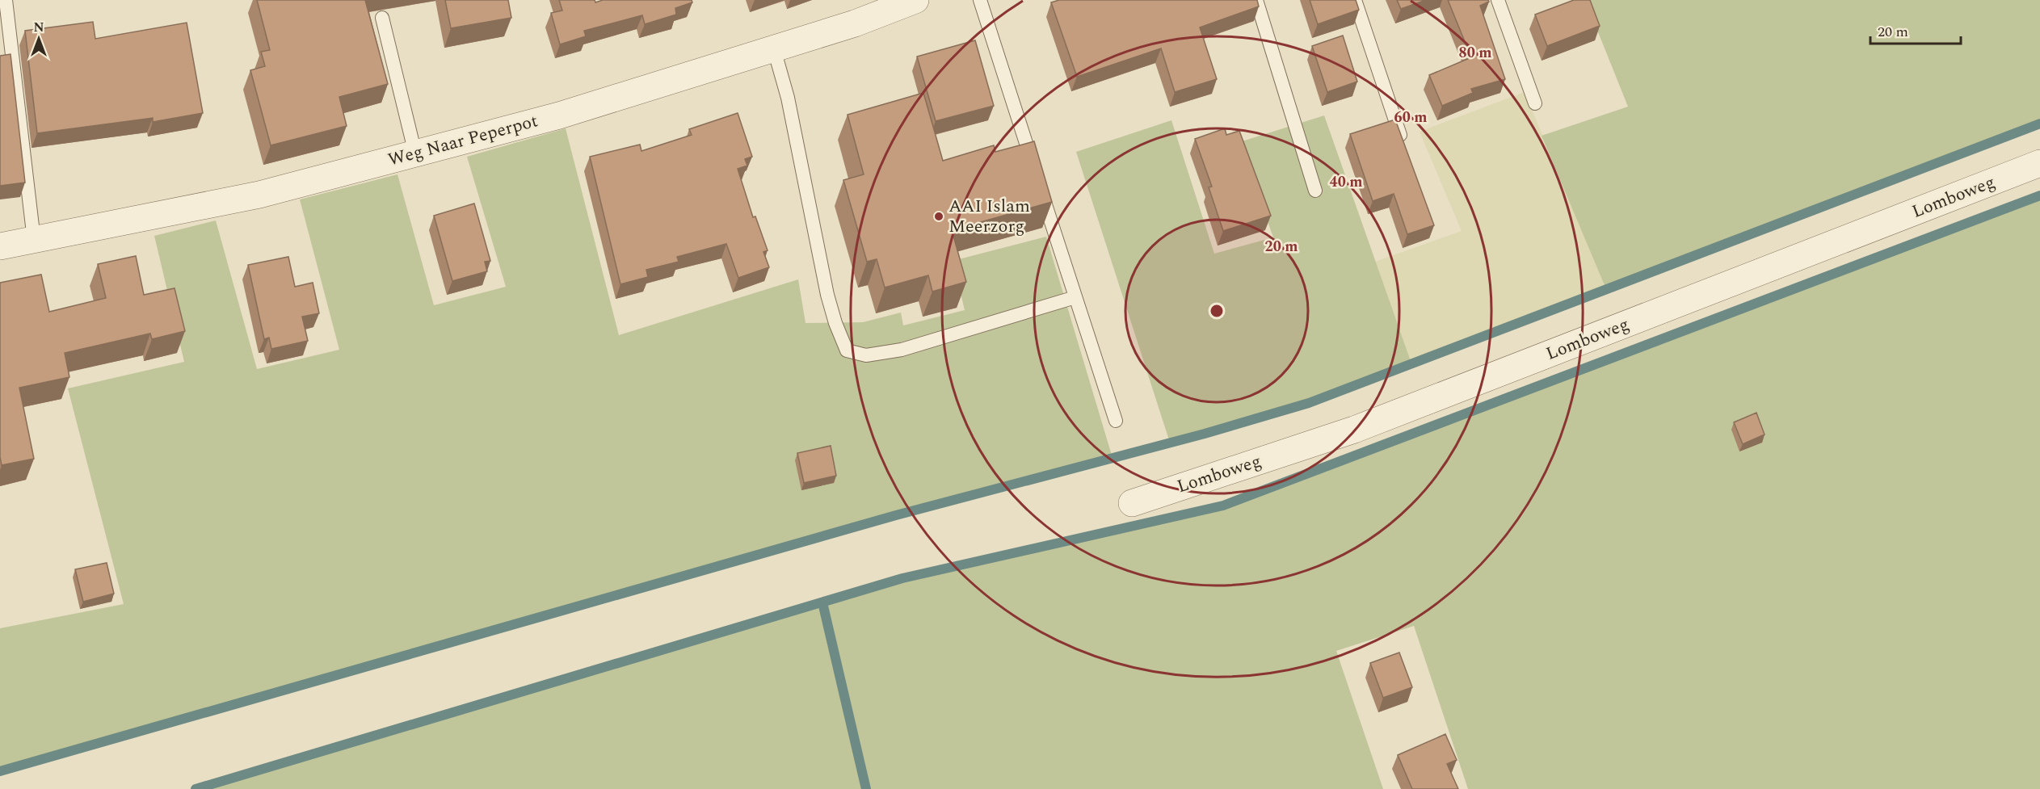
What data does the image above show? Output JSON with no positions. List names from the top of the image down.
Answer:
{
  "streets": {
    "street": ["Weg Naar Peperpot", "Lomboweg"]
  },
  "places": ["AAI Islam Meerzorg"],
  "scale_bar": "20 m",
  "north": "top",
  "rings": [
    "80 m",
    "60 m",
    "40 m",
    "20 m"
  ]
}
